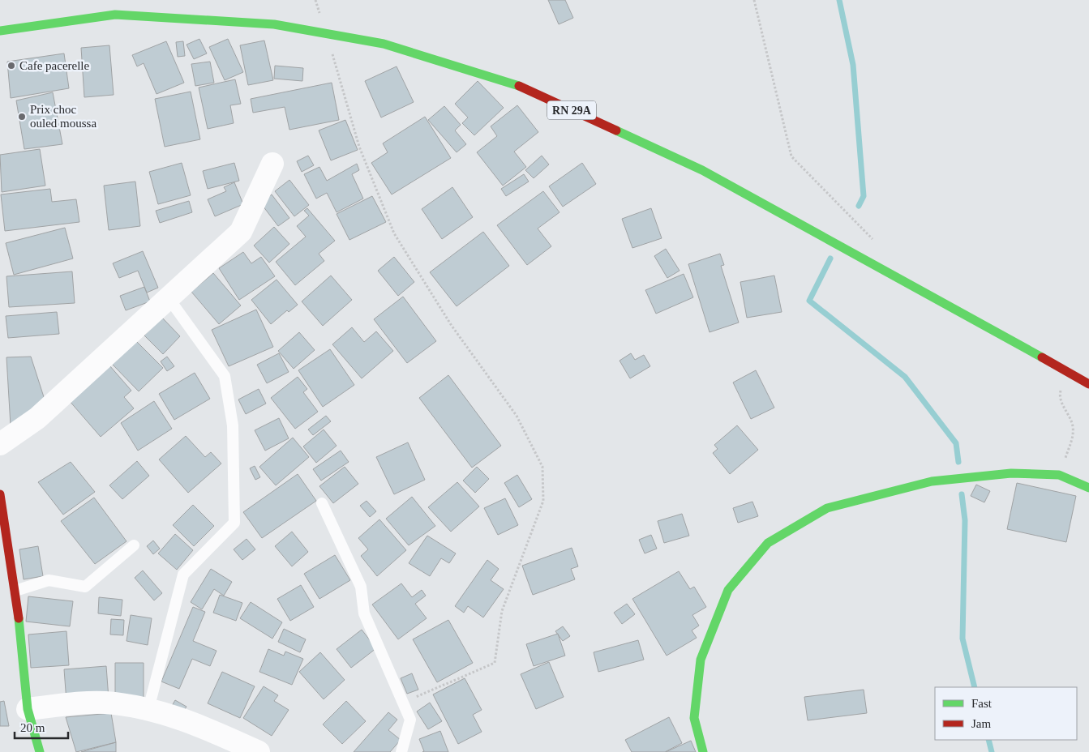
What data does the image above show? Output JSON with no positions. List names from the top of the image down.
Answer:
{
  "streets": {
    "main road": ["RN 29A"]
  },
  "places": ["Cafe pacerelle", "Prix choc ouled moussa"],
  "legend": ["Fast", "Jam"],
  "scale_bar": "20 m"
}
